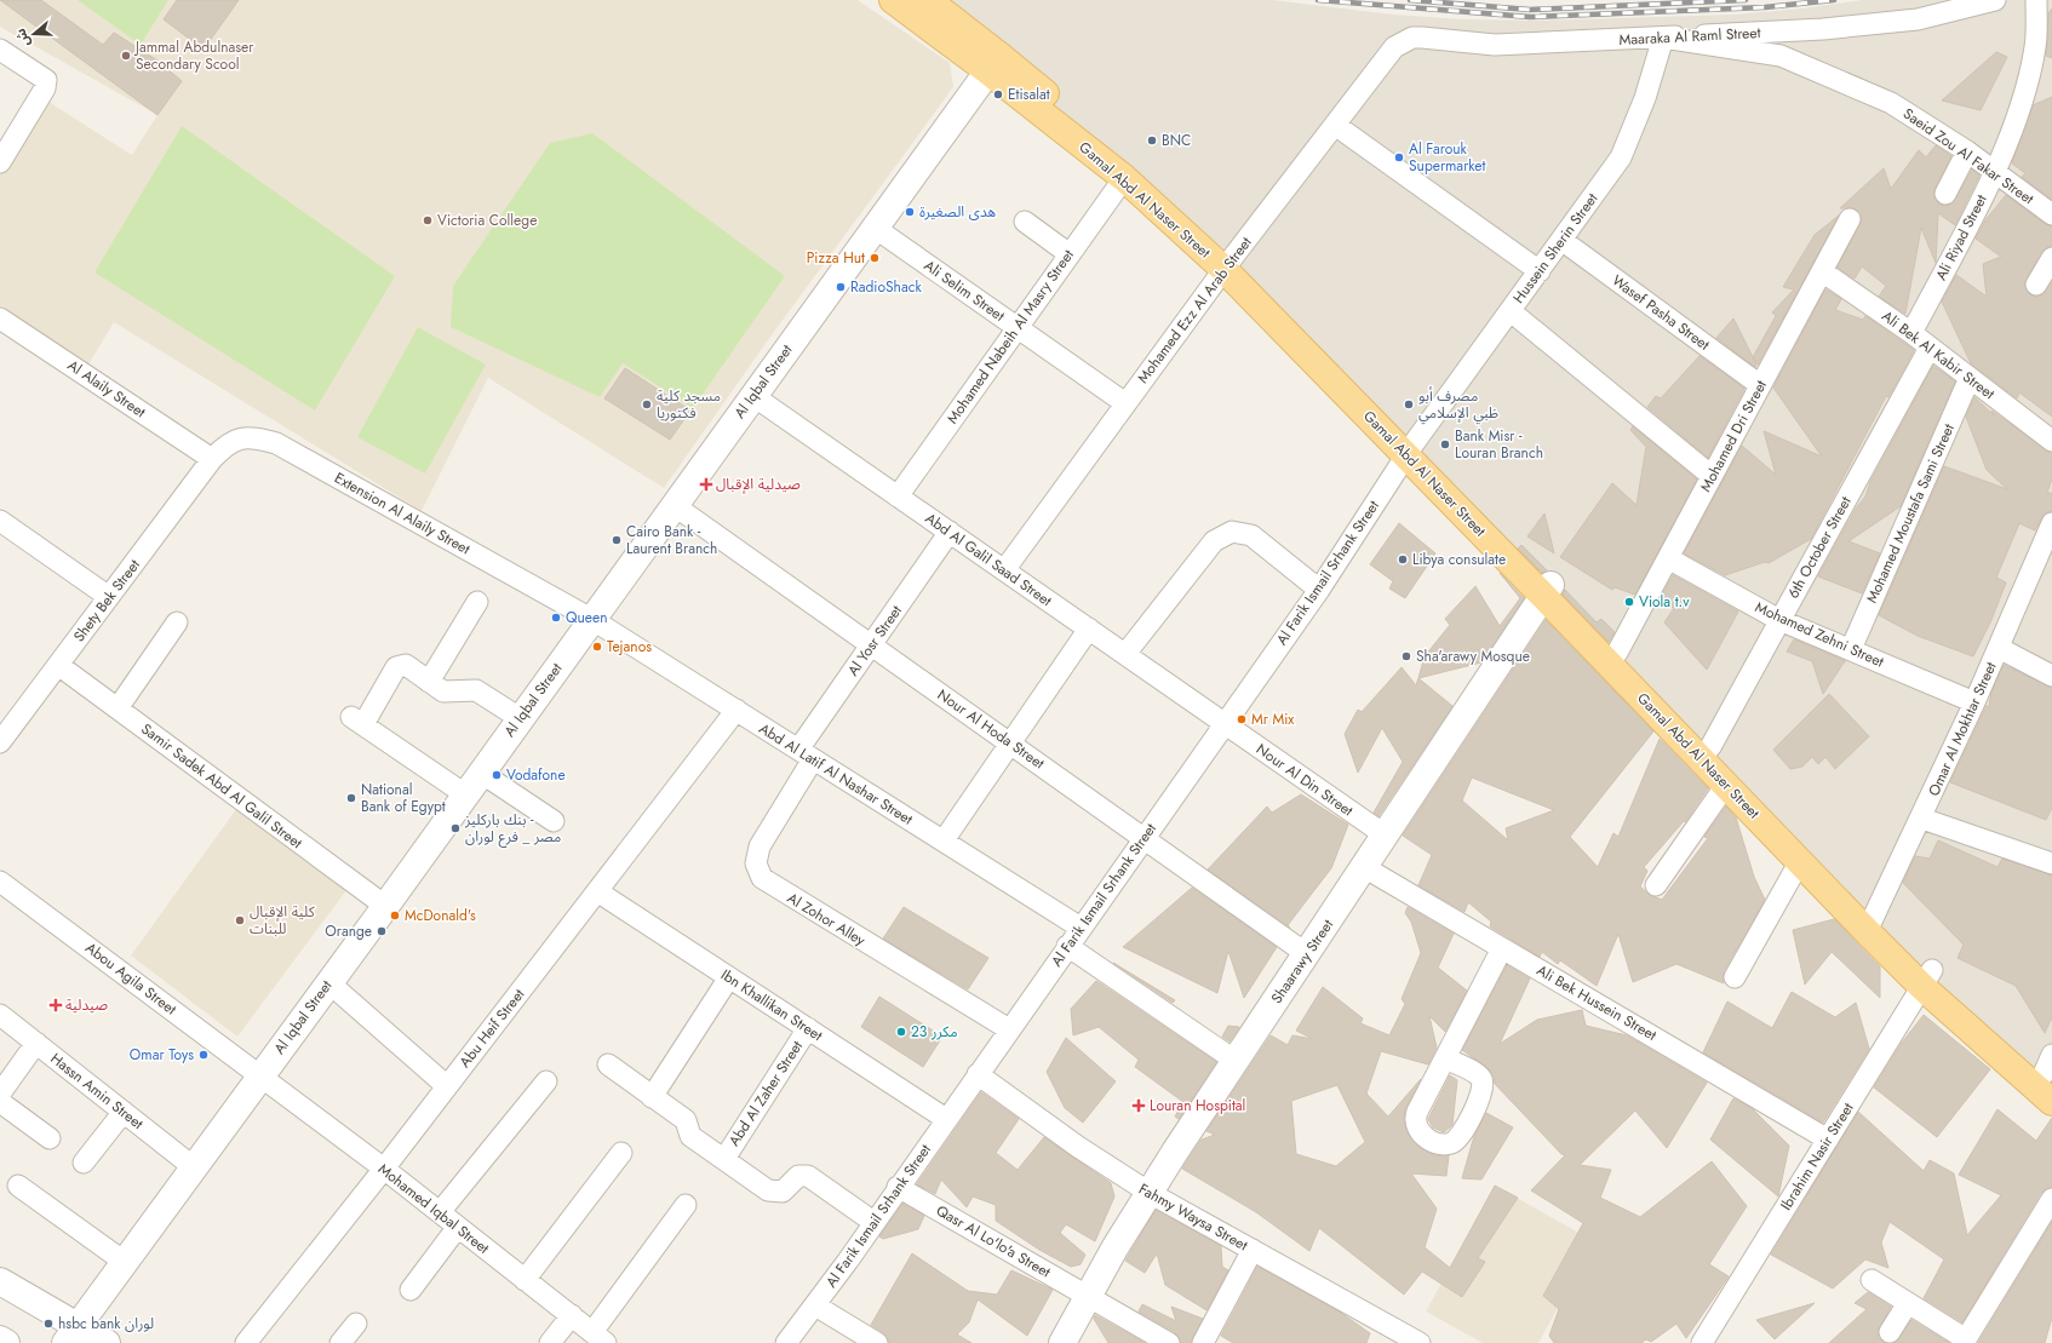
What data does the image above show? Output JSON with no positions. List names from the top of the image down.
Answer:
{
  "streets": {
    "main road": ["Gamal Abd Al Naser Street"],
    "street": [
      "Maaraka Al Raml Street",
      "Saeid Zou Al Fakar Street",
      "Ali Riyad Street",
      "Hussein Sherin Street",
      "Ali Selim Street",
      "Mohamed Ezz Al Arab Street",
      "Wasef Pasha Street",
      "Mohamed Nabeih Al Masry Street",
      "Ali Bek Al Kabir Street",
      "Al Iqbal Street",
      "Al Alaily Street",
      "Mohamed Dri Street",
      "Extension Al Alaily Street",
      "Mohamed Moustafa Sami Street",
      "6th October Street",
      "Abd Al Galil Saad Street",
      "Al Farik Ismail Srhank Street",
      "Shety Bek Street",
      "Mohamed Zehni Street",
      "Al Yosr Street",
      "Nour Al Hoda Street",
      "Omar Al Mokhtar Street",
      "Abd Al Latif Al Nashar Street",
      "Nour Al Din Street",
      "Samir Sadek Abd Al Galil Street",
      "Al Zohor Alley",
      "Shaarawy Street",
      "Abou Agila Street",
      "Ali Bek Hussein Street",
      "Ibn Khallikan Street",
      "Abu Heif Street",
      "Hassn Amin Street",
      "Abd Al Zaher Street",
      "Ibrahim Nasir Street",
      "Mohamed Iqbal Street",
      "Fahmy Waysa Street",
      "Qasr Al Lo'lo'a Street"
    ]
  },
  "crossings": [
    ["Maaraka Al Raml Street", "Saeid Zou Al Fakar Street"],
    ["Maaraka Al Raml Street", "Hussein Sherin Street"],
    ["Maaraka Al Raml Street", "Mohamed Ezz Al Arab Street"],
    ["Saeid Zou Al Fakar Street", "Ali Riyad Street"],
    ["Saeid Zou Al Fakar Street", "Hussein Sherin Street"],
    ["Gamal Abd Al Naser Street", "Hussein Sherin Street"],
    ["Gamal Abd Al Naser Street", "Mohamed Ezz Al Arab Street"],
    ["Gamal Abd Al Naser Street", "Mohamed Nabeih Al Masry Street"],
    ["Gamal Abd Al Naser Street", "Al Iqbal Street"],
    ["Gamal Abd Al Naser Street", "Mohamed Dri Street"],
    ["Gamal Abd Al Naser Street", "6th October Street"],
    ["Gamal Abd Al Naser Street", "Al Farik Ismail Srhank Street"],
    ["Gamal Abd Al Naser Street", "Omar Al Mokhtar Street"],
    ["Gamal Abd Al Naser Street", "Shaarawy Street"],
    ["Gamal Abd Al Naser Street", "Ibrahim Nasir Street"],
    ["Ali Riyad Street", "Ali Bek Al Kabir Street"],
    ["Hussein Sherin Street", "Wasef Pasha Street"],
    ["Hussein Sherin Street", "Al Farik Ismail Srhank Street"],
    ["Ali Selim Street", "Mohamed Ezz Al Arab Street"],
    ["Ali Selim Street", "Mohamed Nabeih Al Masry Street"],
    ["Ali Selim Street", "Al Iqbal Street"],
    ["Mohamed Ezz Al Arab Street", "Abd Al Galil Saad Street"],
    ["Wasef Pasha Street", "Mohamed Dri Street"],
    ["Mohamed Nabeih Al Masry Street", "Abd Al Galil Saad Street"],
    ["Ali Bek Al Kabir Street", "Mohamed Dri Street"],
    ["Ali Bek Al Kabir Street", "Mohamed Moustafa Sami Street"],
    ["Ali Bek Al Kabir Street", "6th October Street"],
    ["Al Iqbal Street", "Extension Al Alaily Street"],
    ["Al Iqbal Street", "Abd Al Galil Saad Street"],
    ["Al Iqbal Street", "Nour Al Hoda Street"],
    ["Al Iqbal Street", "Abd Al Latif Al Nashar Street"],
    ["Al Iqbal Street", "Samir Sadek Abd Al Galil Street"],
    ["Al Iqbal Street", "Abou Agila Street"],
    ["Al Iqbal Street", "Hassn Amin Street"],
    ["Al Iqbal Street", "Mohamed Iqbal Street"],
    ["Al Alaily Street", "Extension Al Alaily Street"],
    ["Al Alaily Street", "Shety Bek Street"],
    ["Mohamed Dri Street", "Mohamed Zehni Street"],
    ["Extension Al Alaily Street", "Shety Bek Street"],
    ["Extension Al Alaily Street", "Abd Al Latif Al Nashar Street"],
    ["Mohamed Moustafa Sami Street", "Mohamed Zehni Street"],
    ["6th October Street", "Mohamed Zehni Street"],
    ["Abd Al Galil Saad Street", "Al Farik Ismail Srhank Street"],
    ["Abd Al Galil Saad Street", "Al Yosr Street"],
    ["Abd Al Galil Saad Street", "Nour Al Din Street"],
    ["Al Farik Ismail Srhank Street", "Nour Al Hoda Street"],
    ["Al Farik Ismail Srhank Street", "Abd Al Latif Al Nashar Street"],
    ["Al Farik Ismail Srhank Street", "Nour Al Din Street"],
    ["Al Farik Ismail Srhank Street", "Al Zohor Alley"],
    ["Al Farik Ismail Srhank Street", "Ibn Khallikan Street"],
    ["Al Farik Ismail Srhank Street", "Fahmy Waysa Street"],
    ["Al Farik Ismail Srhank Street", "Qasr Al Lo'lo'a Street"],
    ["Shety Bek Street", "Samir Sadek Abd Al Galil Street"],
    ["Mohamed Zehni Street", "Omar Al Mokhtar Street"],
    ["Al Yosr Street", "Nour Al Hoda Street"],
    ["Al Yosr Street", "Abd Al Latif Al Nashar Street"],
    ["Al Yosr Street", "Al Zohor Alley"],
    ["Nour Al Hoda Street", "Shaarawy Street"],
    ["Abd Al Latif Al Nashar Street", "Al Zohor Alley"],
    ["Abd Al Latif Al Nashar Street", "Abu Heif Street"],
    ["Nour Al Din Street", "Shaarawy Street"],
    ["Shaarawy Street", "Ali Bek Hussein Street"],
    ["Shaarawy Street", "Fahmy Waysa Street"],
    ["Shaarawy Street", "Qasr Al Lo'lo'a Street"],
    ["Abou Agila Street", "Mohamed Iqbal Street"],
    ["Ali Bek Hussein Street", "Ibrahim Nasir Street"],
    ["Ibn Khallikan Street", "Abu Heif Street"],
    ["Ibn Khallikan Street", "Abd Al Zaher Street"],
    ["Abu Heif Street", "Mohamed Iqbal Street"]
  ],
  "places": {
    "other": [
      "Jammal Abdulnaser Secondary Scool",
      "Etisalat",
      "BNC",
      "Al Farouk Supermarket",
      "هدى الصغيرة",
      "Victoria College",
      "Pizza Hut",
      "RadioShack",
      "مسجد كلية فكتوريا",
      "مصرف أبو ظبي الإسلامي",
      "Bank Misr - Louran Branch",
      "Cairo Bank - Laurent Branch",
      "Libya consulate",
      "Viola t.v",
      "Queen",
      "Tejanos",
      "Sha'arawy Mosque",
      "Mr Mix",
      "Vodafone",
      "National Bank of Egypt",
      "بنك باركليز - مصر _ فرع لوران",
      "McDonald's",
      "كلية الإقبال للبنات",
      "Orange",
      "23 مكرر",
      "Omar Toys",
      "hsbc bank لوران"
    ],
    "health": ["صيدلية الإقبال", "صيدلية", "Louran Hospital"]
  },
  "north": "left"
}
